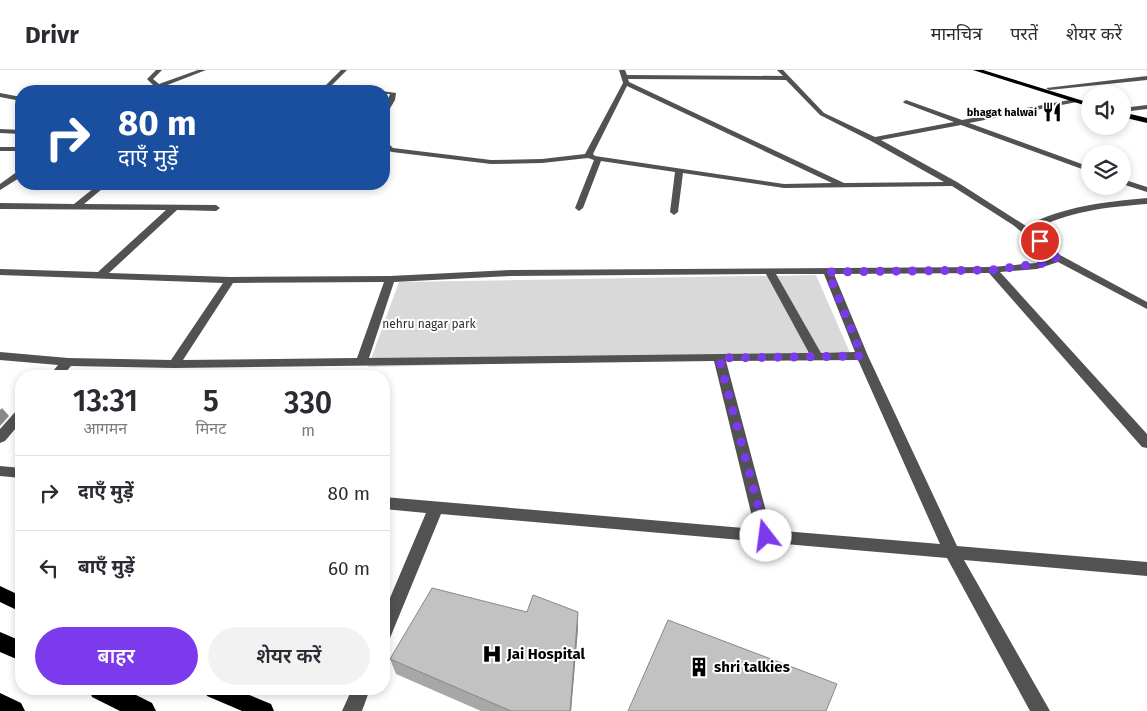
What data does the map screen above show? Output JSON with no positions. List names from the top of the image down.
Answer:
{
  "parks": ["nehru nagar park"],
  "places": {
    "restaurant": ["bhagat halwai"],
    "hospital": ["Jai Hospital"],
    "building": ["shri talkies"]
  },
  "page": {
    "header": "Drivr",
    "nav": ["मानचित्र", "परतें", "शेयर करें"],
    "turn": ["80 m", "दाएँ मुड़ें"],
    "eta": [
      "13:31",
      "आगमन",
      "5",
      "मिनट",
      "330",
      "m"
    ],
    "list": [
      {
        "name": "दाएँ मुड़ें",
        "value": "80 m"
      },
      {
        "name": "बाएँ मुड़ें",
        "value": "60 m"
      }
    ],
    "buttons": ["बाहर", "शेयर करें"]
  }
}
